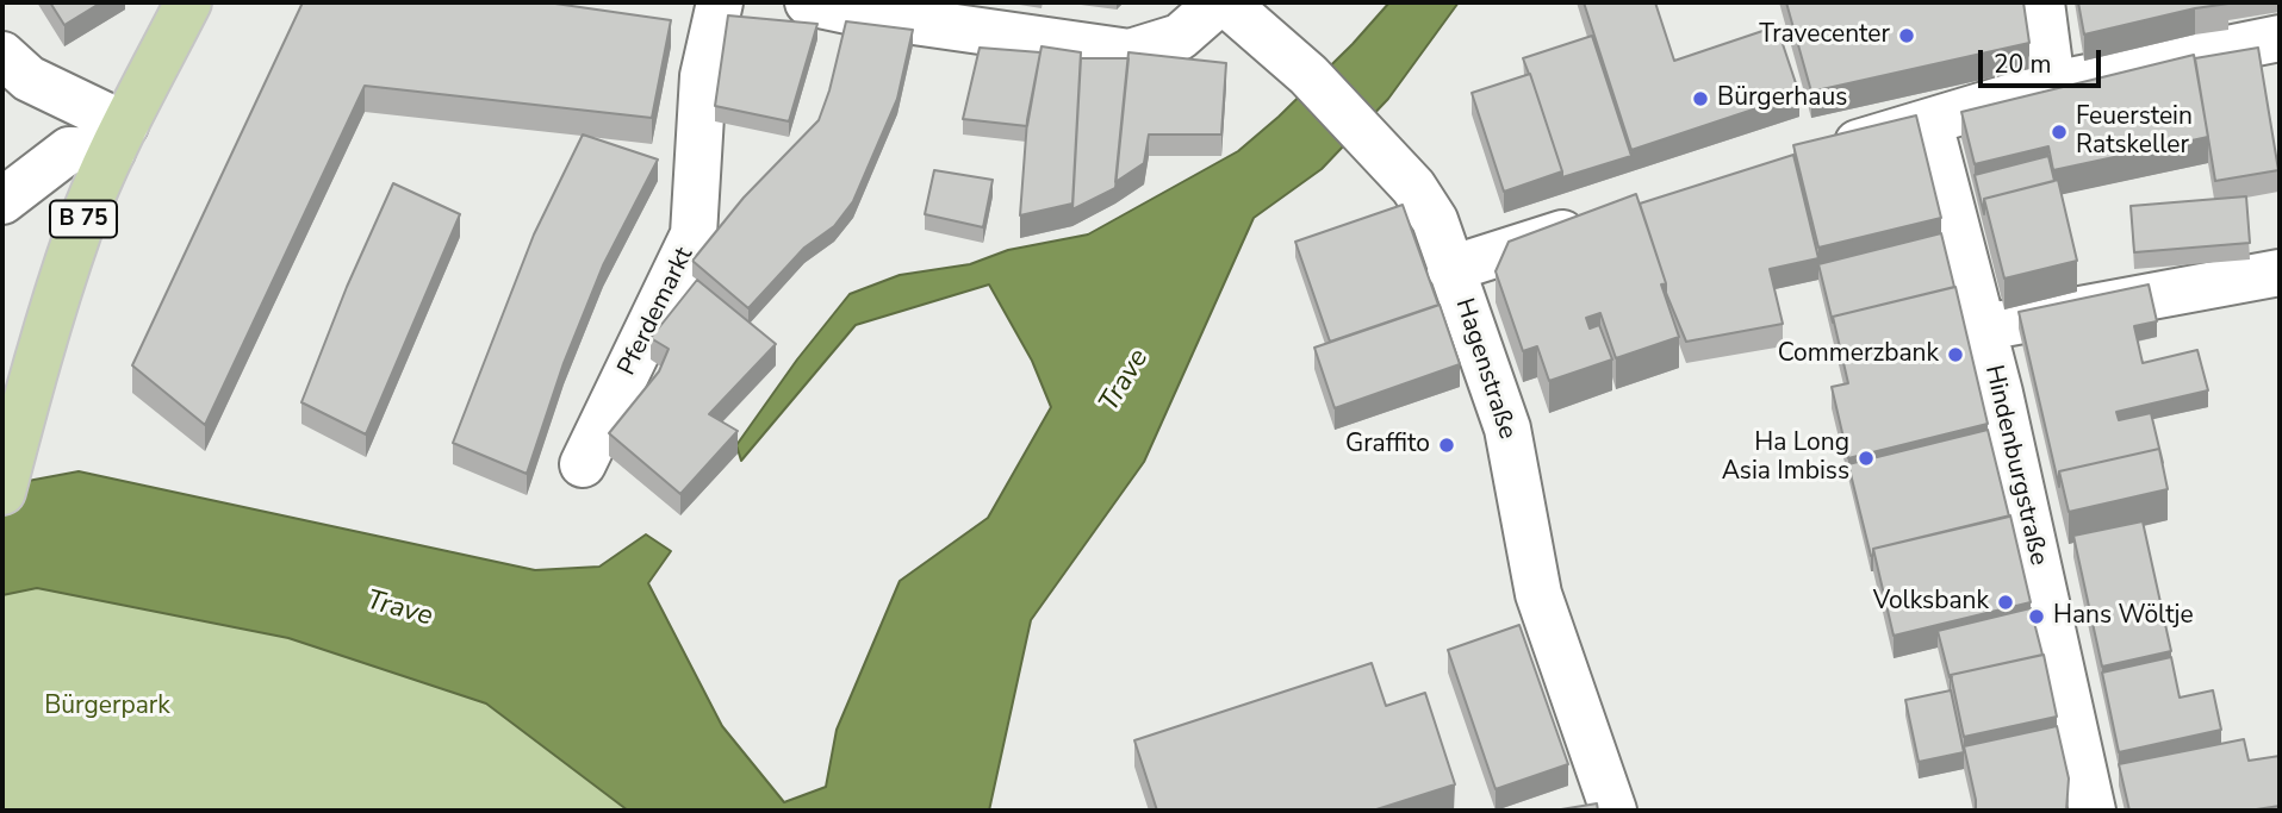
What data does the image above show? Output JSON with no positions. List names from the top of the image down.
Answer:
{
  "streets": {
    "main road": ["B 75"],
    "street": ["Pferdemarkt", "Hagenstraße", "Hindenburgstraße"]
  },
  "water": ["Trave"],
  "parks": ["Bürgerpark"],
  "places": [
    "Travecenter",
    "Bürgerhaus",
    "Feuerstein Ratskeller",
    "Commerzbank",
    "Graffito",
    "Ha Long Asia Imbiss",
    "Volksbank",
    "Hans Wöltje"
  ],
  "scale_bar": "20 m"
}
